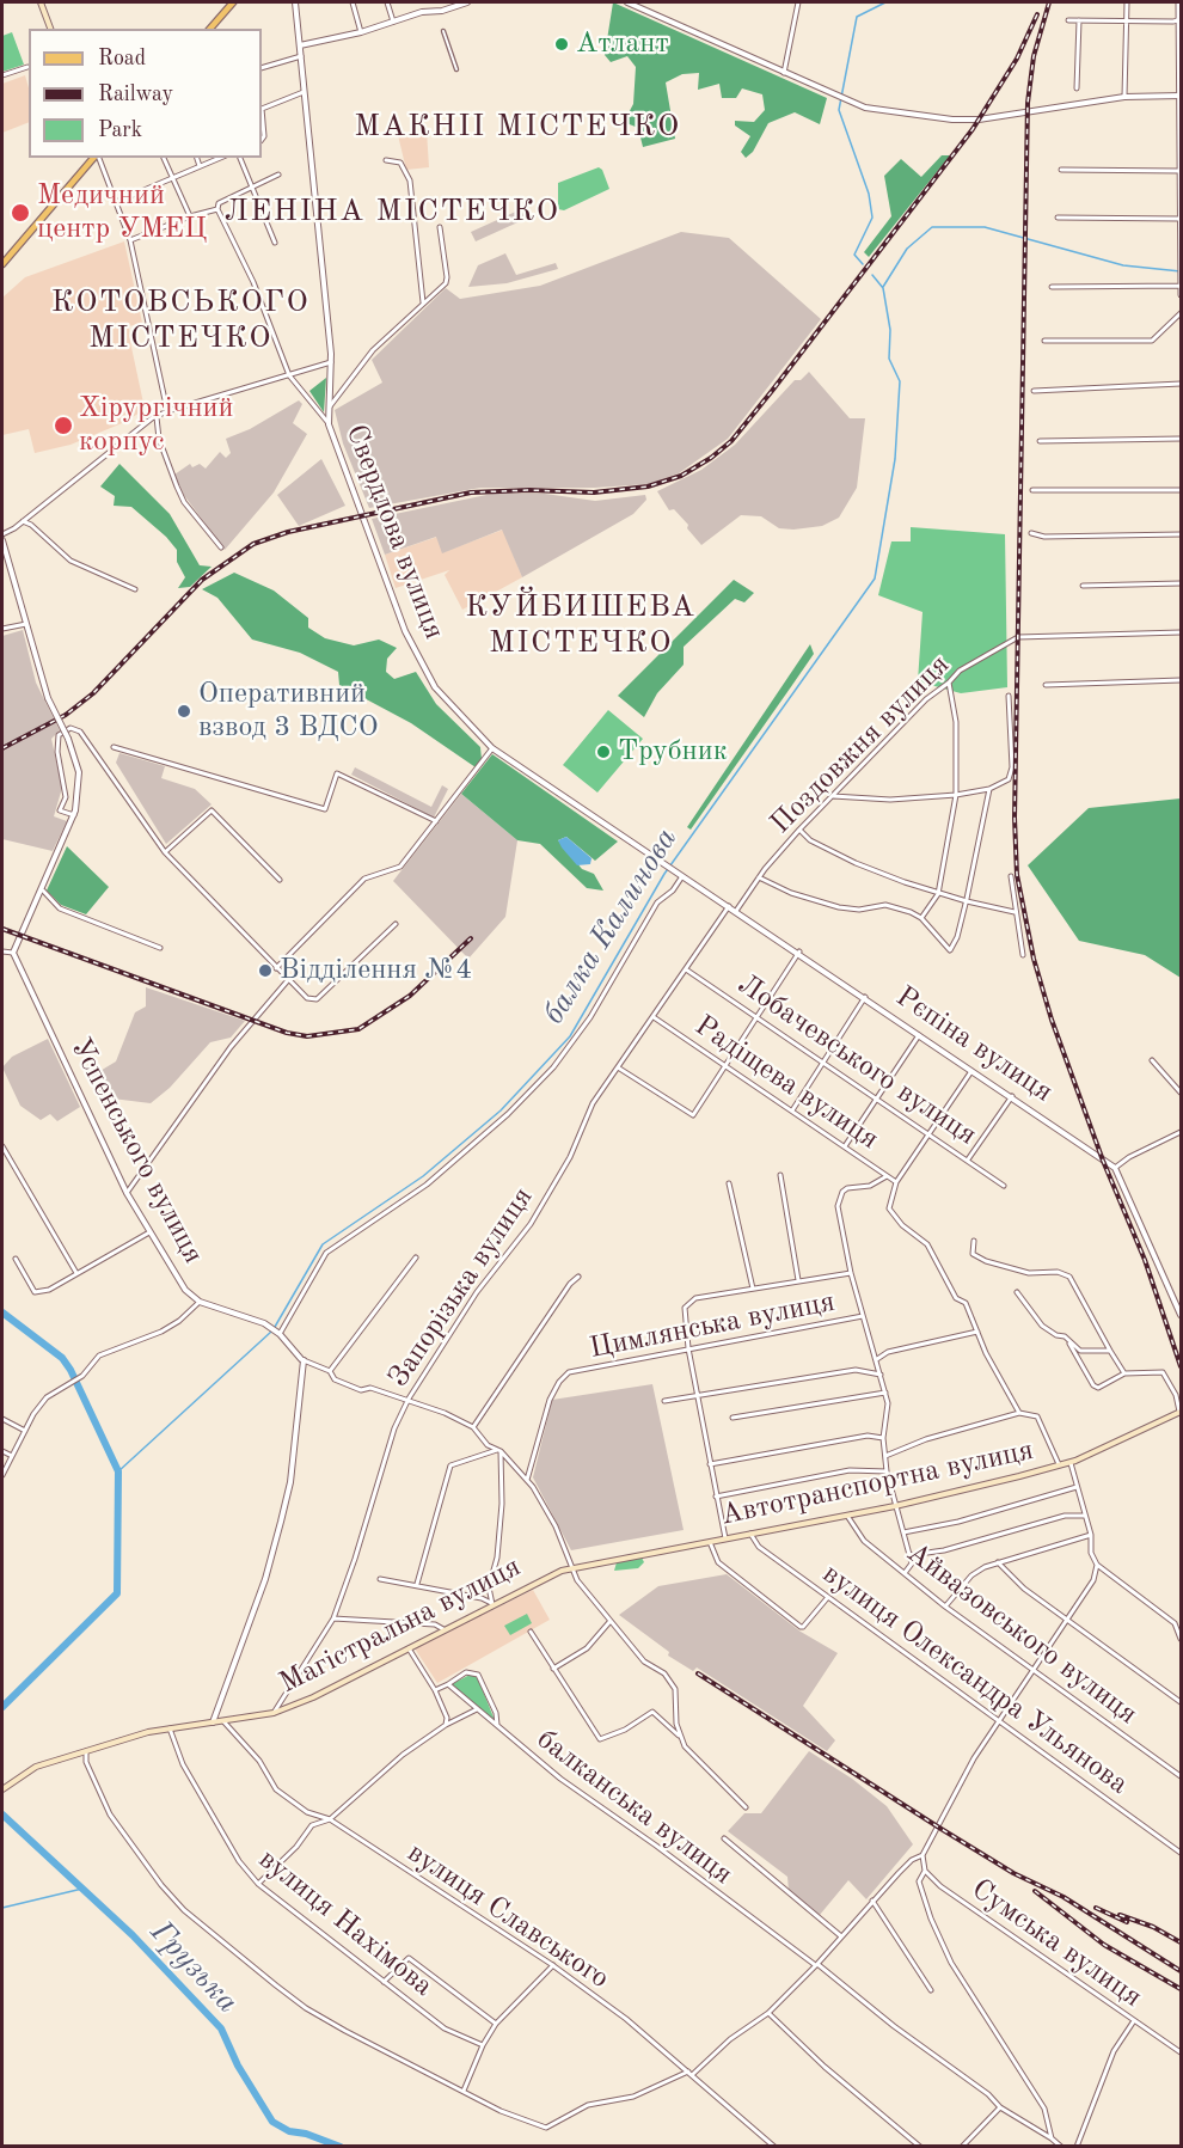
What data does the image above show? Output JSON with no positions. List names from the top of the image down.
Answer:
{
  "streets": {
    "main road": ["Автотранспортна вулиця", "Магістральна вулиця"],
    "street": [
      "Свердлова вулиця",
      "Поздовжня вулиця",
      "Рєпіна вулиця",
      "Лобачевського вулиця",
      "Радіщева вулиця",
      "Успенського вулиця",
      "Запорізька вулиця",
      "Цимлянська вулиця",
      "Айвазовського вулиця",
      "вулиця Олександра Ульянова",
      "балканська вулиця",
      "вулиця Славського",
      "вулиця Нахімова",
      "Сумська вулиця"
    ]
  },
  "crossings": [
    ["Свердлова вулиця", "Рєпіна вулиця"],
    ["Поздовжня вулиця", "Рєпіна вулиця"],
    ["Рєпіна вулиця", "Запорізька вулиця"],
    ["Лобачевського вулиця", "Запорізька вулиця"],
    ["Радіщева вулиця", "Запорізька вулиця"],
    ["Запорізька вулиця", "Магістральна вулиця"],
    ["Автотранспортна вулиця", "Магістральна вулиця"],
    ["Автотранспортна вулиця", "Айвазовського вулиця"],
    ["Автотранспортна вулиця", "вулиця Олександра Ульянова"],
    ["Магістральна вулиця", "вулиця Славського"],
    ["Магістральна вулиця", "вулиця Нахімова"]
  ],
  "districts": [
    "МАКНІІ МІСТЕЧКО",
    "ЛЕНІНА МІСТЕЧКО",
    "КОТОВСЬКОГО МІСТЕЧКО",
    "КУЙБИШЕВА МІСТЕЧКО"
  ],
  "water": ["балка Калинова", "Грузька"],
  "places": [
    "Атлант",
    "Медичний центр УМЕЦ",
    "Хірургічний корпус",
    "Оперативний взвод 3 ВДСО",
    "Трубник",
    "Відділення №4"
  ],
  "legend": ["Road", "Railway", "Park"]
}
